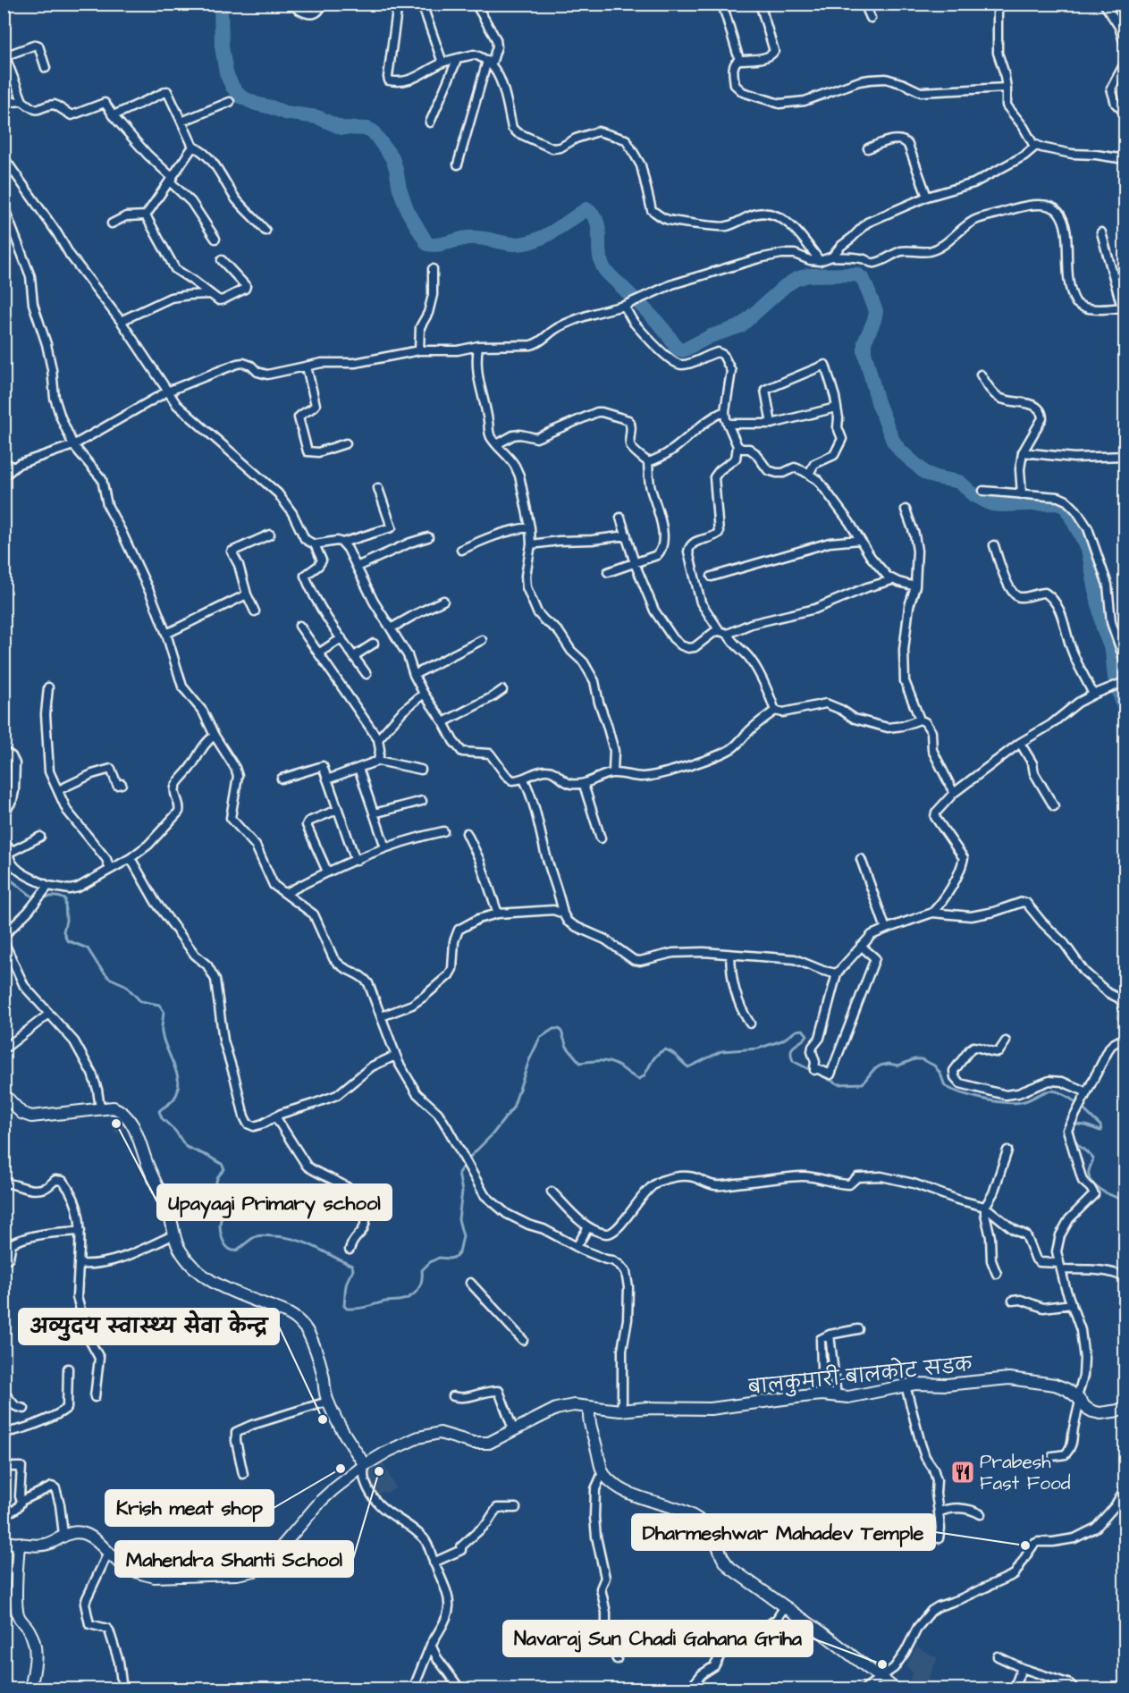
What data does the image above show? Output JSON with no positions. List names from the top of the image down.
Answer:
{
  "streets": {
    "main road": ["बालकुमारी-बालकोट सडक"]
  },
  "places": {
    "other": [
      "Upayagi Primary school",
      "अव्युदय स्वास्थ्य सेवा केन्द्र",
      "Krish meat shop",
      "Mahendra Shanti School",
      "Dharmeshwar Mahadev Temple",
      "Navaraj Sun Chadi Gahana Griha"
    ],
    "restaurant": ["Prabesh Fast Food"]
  }
}
